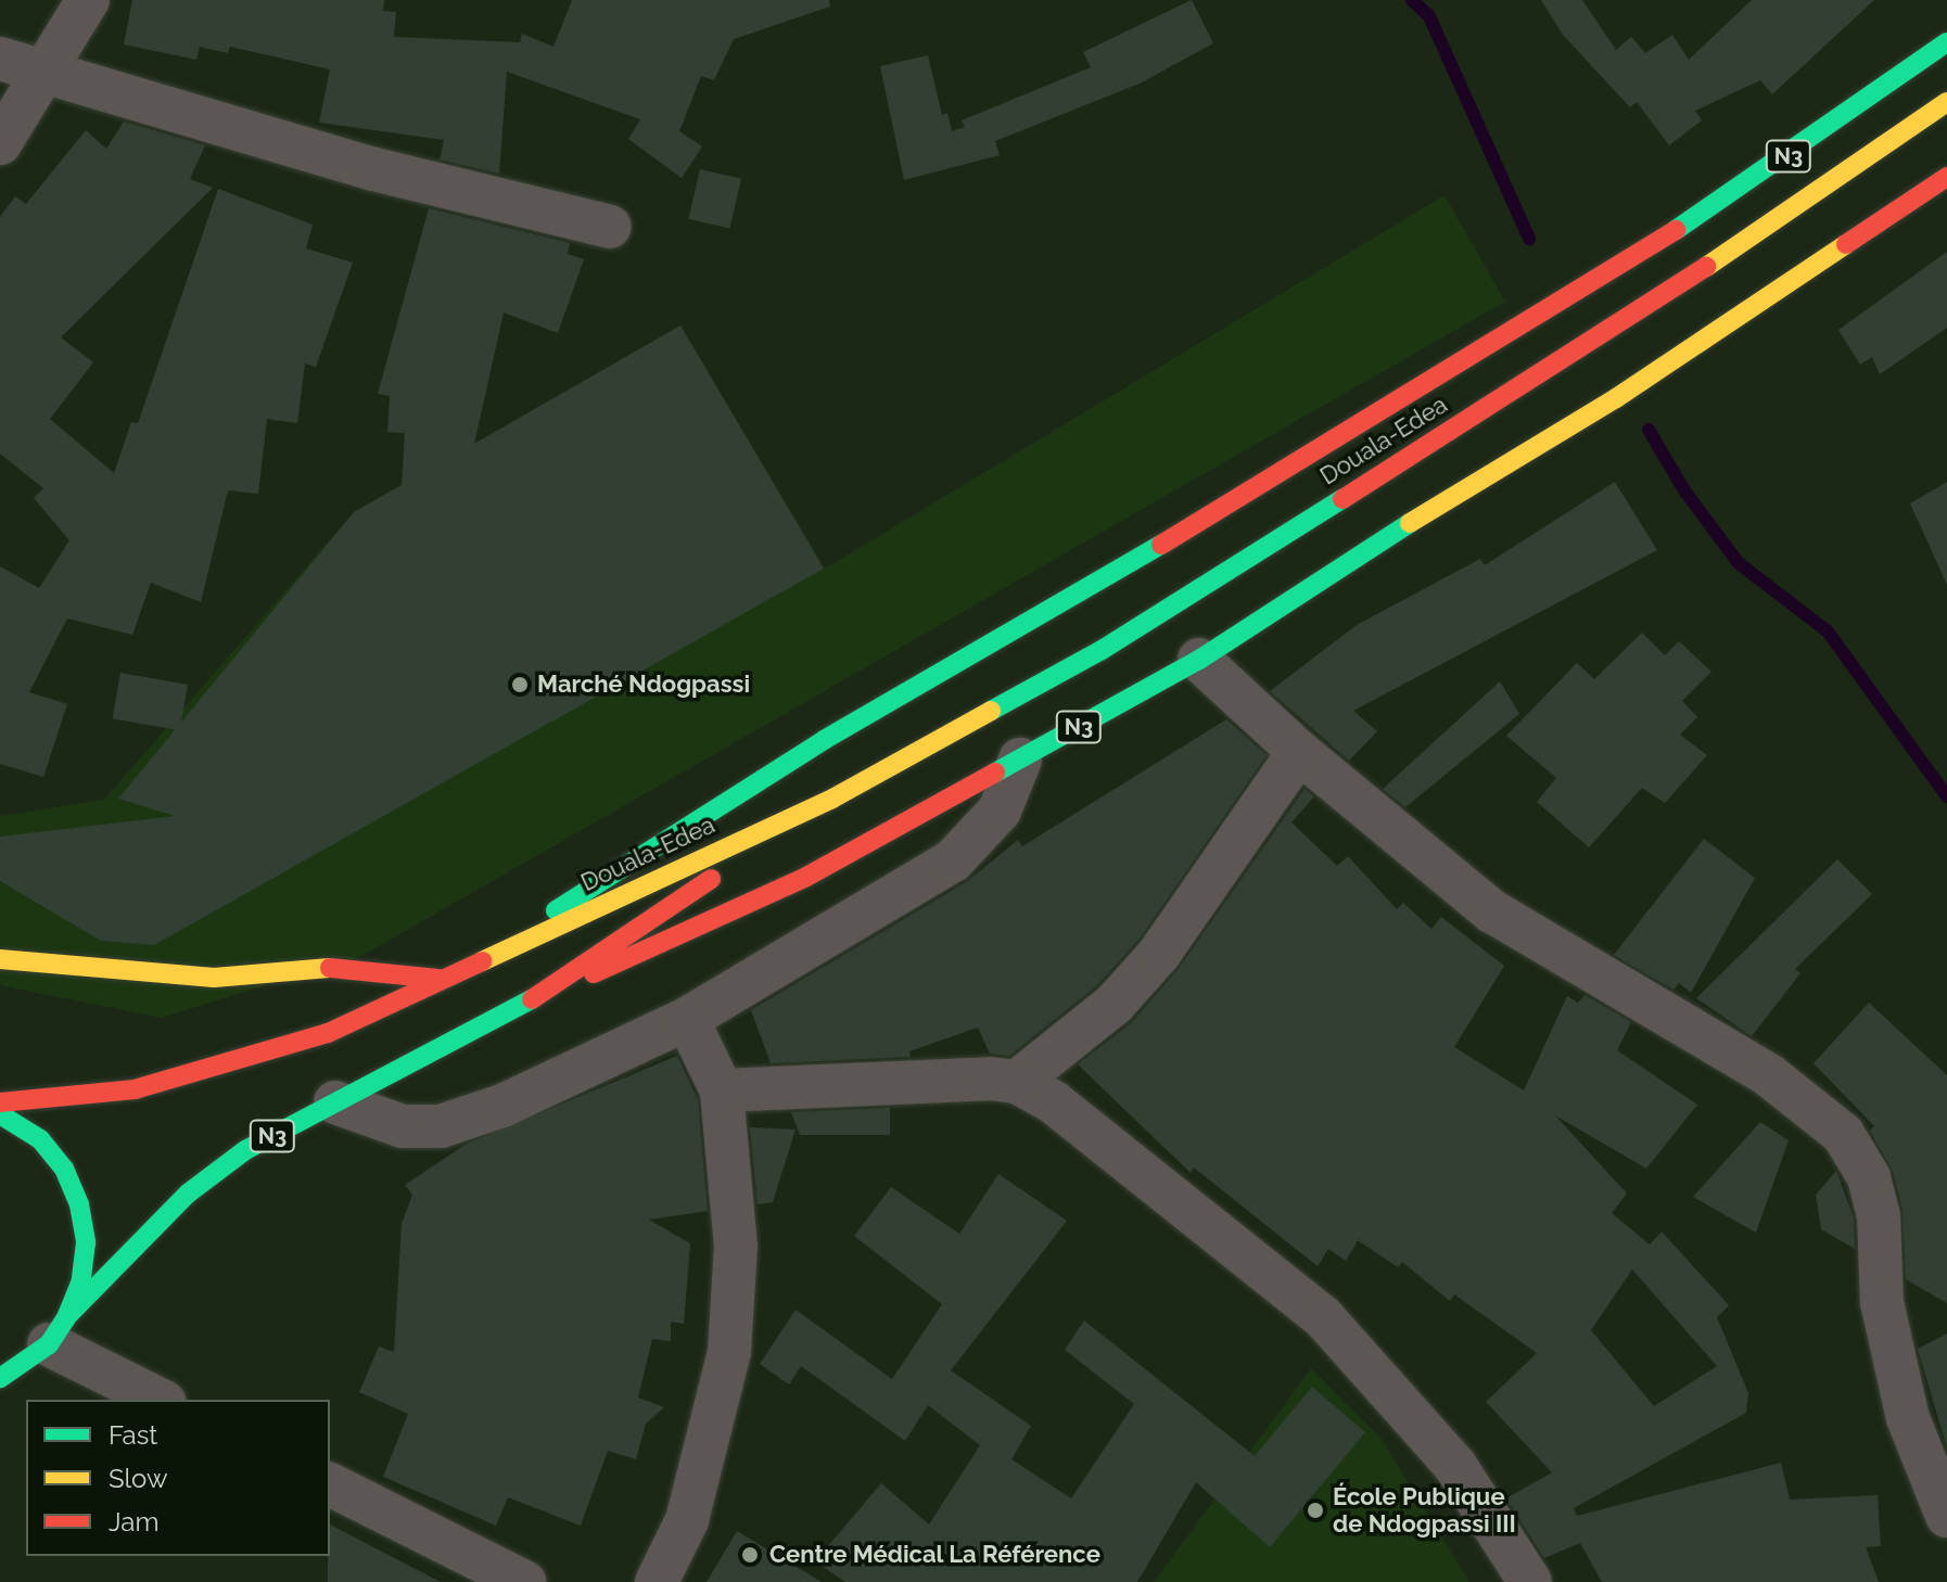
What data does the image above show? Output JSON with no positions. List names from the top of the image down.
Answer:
{
  "streets": {
    "main road": ["N3", "Douala-Edea"]
  },
  "crossings": [
    ["N3", "Douala-Edea"]
  ],
  "places": ["Marché Ndogpassi", "École Publique de Ndogpassi III", "Centre Médical La Référence"],
  "legend": ["Fast", "Slow", "Jam"]
}
